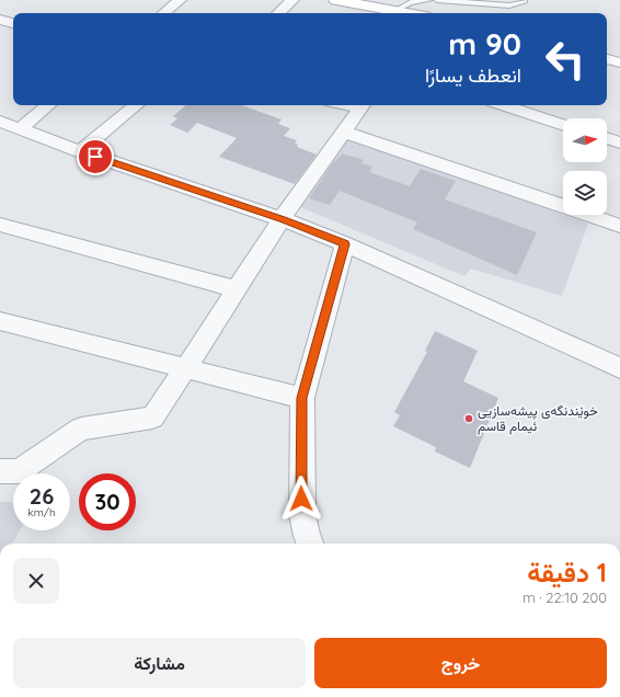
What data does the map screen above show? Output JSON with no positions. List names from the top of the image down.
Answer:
{
  "places": ["خوێندنگەی پیشەسازیی ئیمام قاسم"],
  "north": "right",
  "page": {
    "turn": ["90 m", "انعطف يسارًا"],
    "speed": "26 km/h",
    "limit": "30",
    "heading": ["1 دقيقة", "200 m · 22:10"],
    "buttons": ["خروج", "مشاركة"]
  }
}
